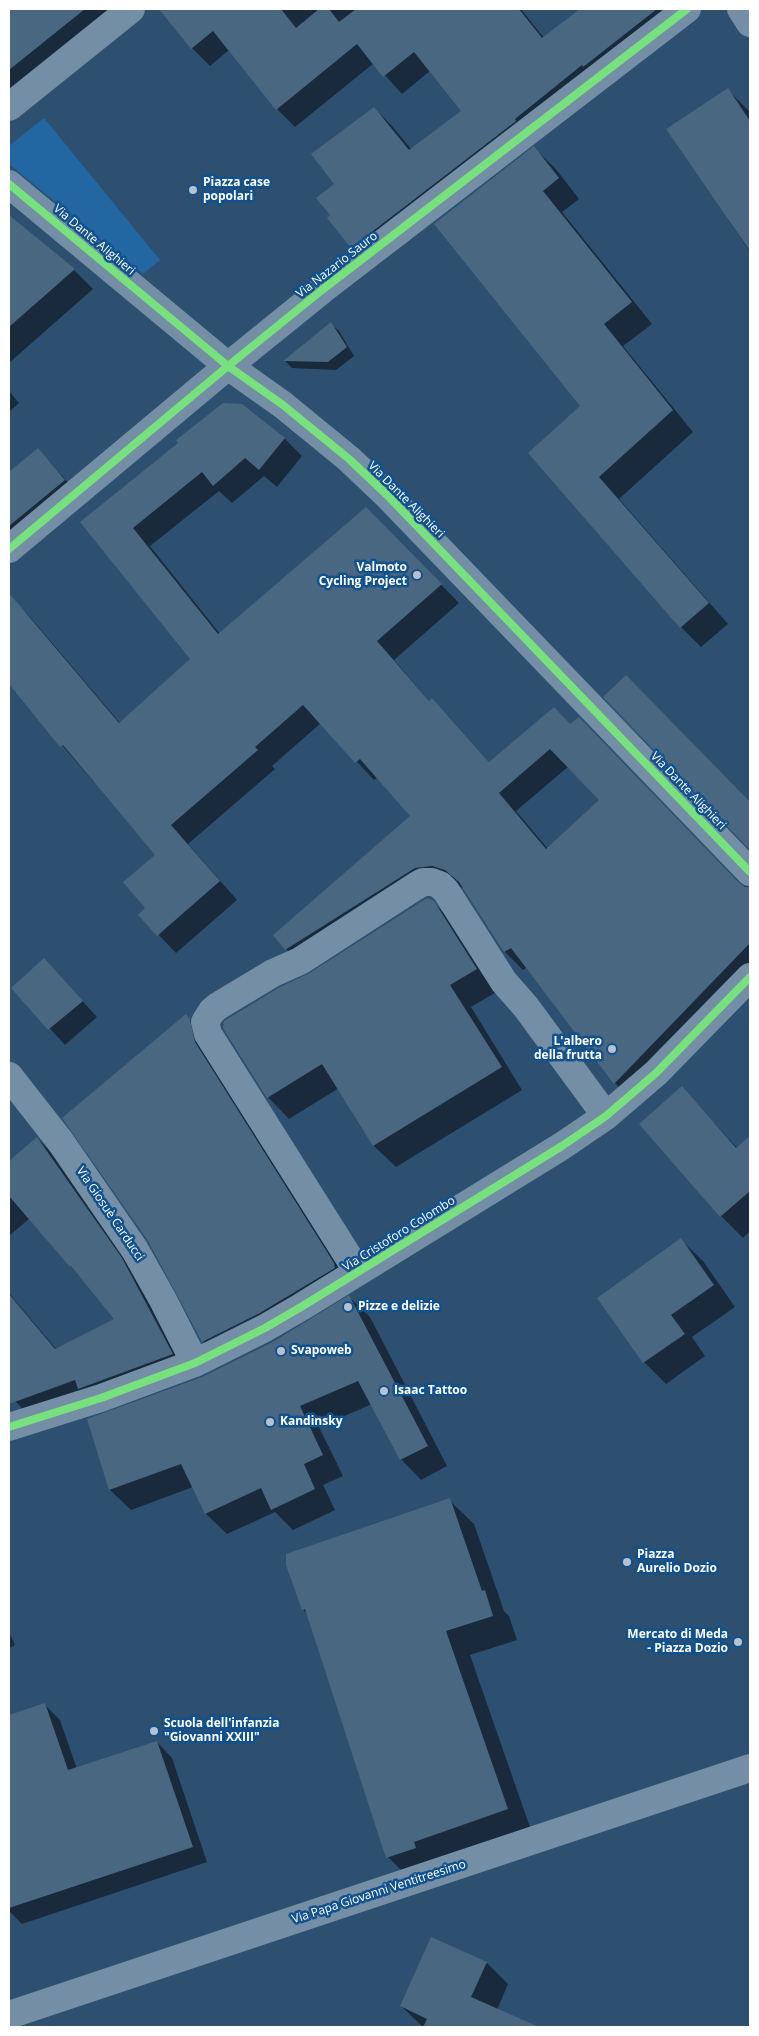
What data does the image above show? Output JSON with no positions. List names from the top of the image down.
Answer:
{
  "streets": {
    "street": [
      "Via Dante Alighieri",
      "Via Nazario Sauro",
      "Via Giosuè Carducci",
      "Via Cristoforo Colombo",
      "Via Papa Giovanni Ventitreesimo"
    ]
  },
  "crossings": [
    ["Via Dante Alighieri", "Via Nazario Sauro"],
    ["Via Giosuè Carducci", "Via Cristoforo Colombo"]
  ],
  "places": [
    "Piazza case popolari",
    "Valmoto Cycling Project",
    "L'albero della frutta",
    "Pizze e delizie",
    "Svapoweb",
    "Isaac Tattoo",
    "Kandinsky",
    "Piazza Aurelio Dozio",
    "Mercato di Meda - Piazza Dozio",
    "Scuola dell'infanzia \"Giovanni XXIII\""
  ]
}
